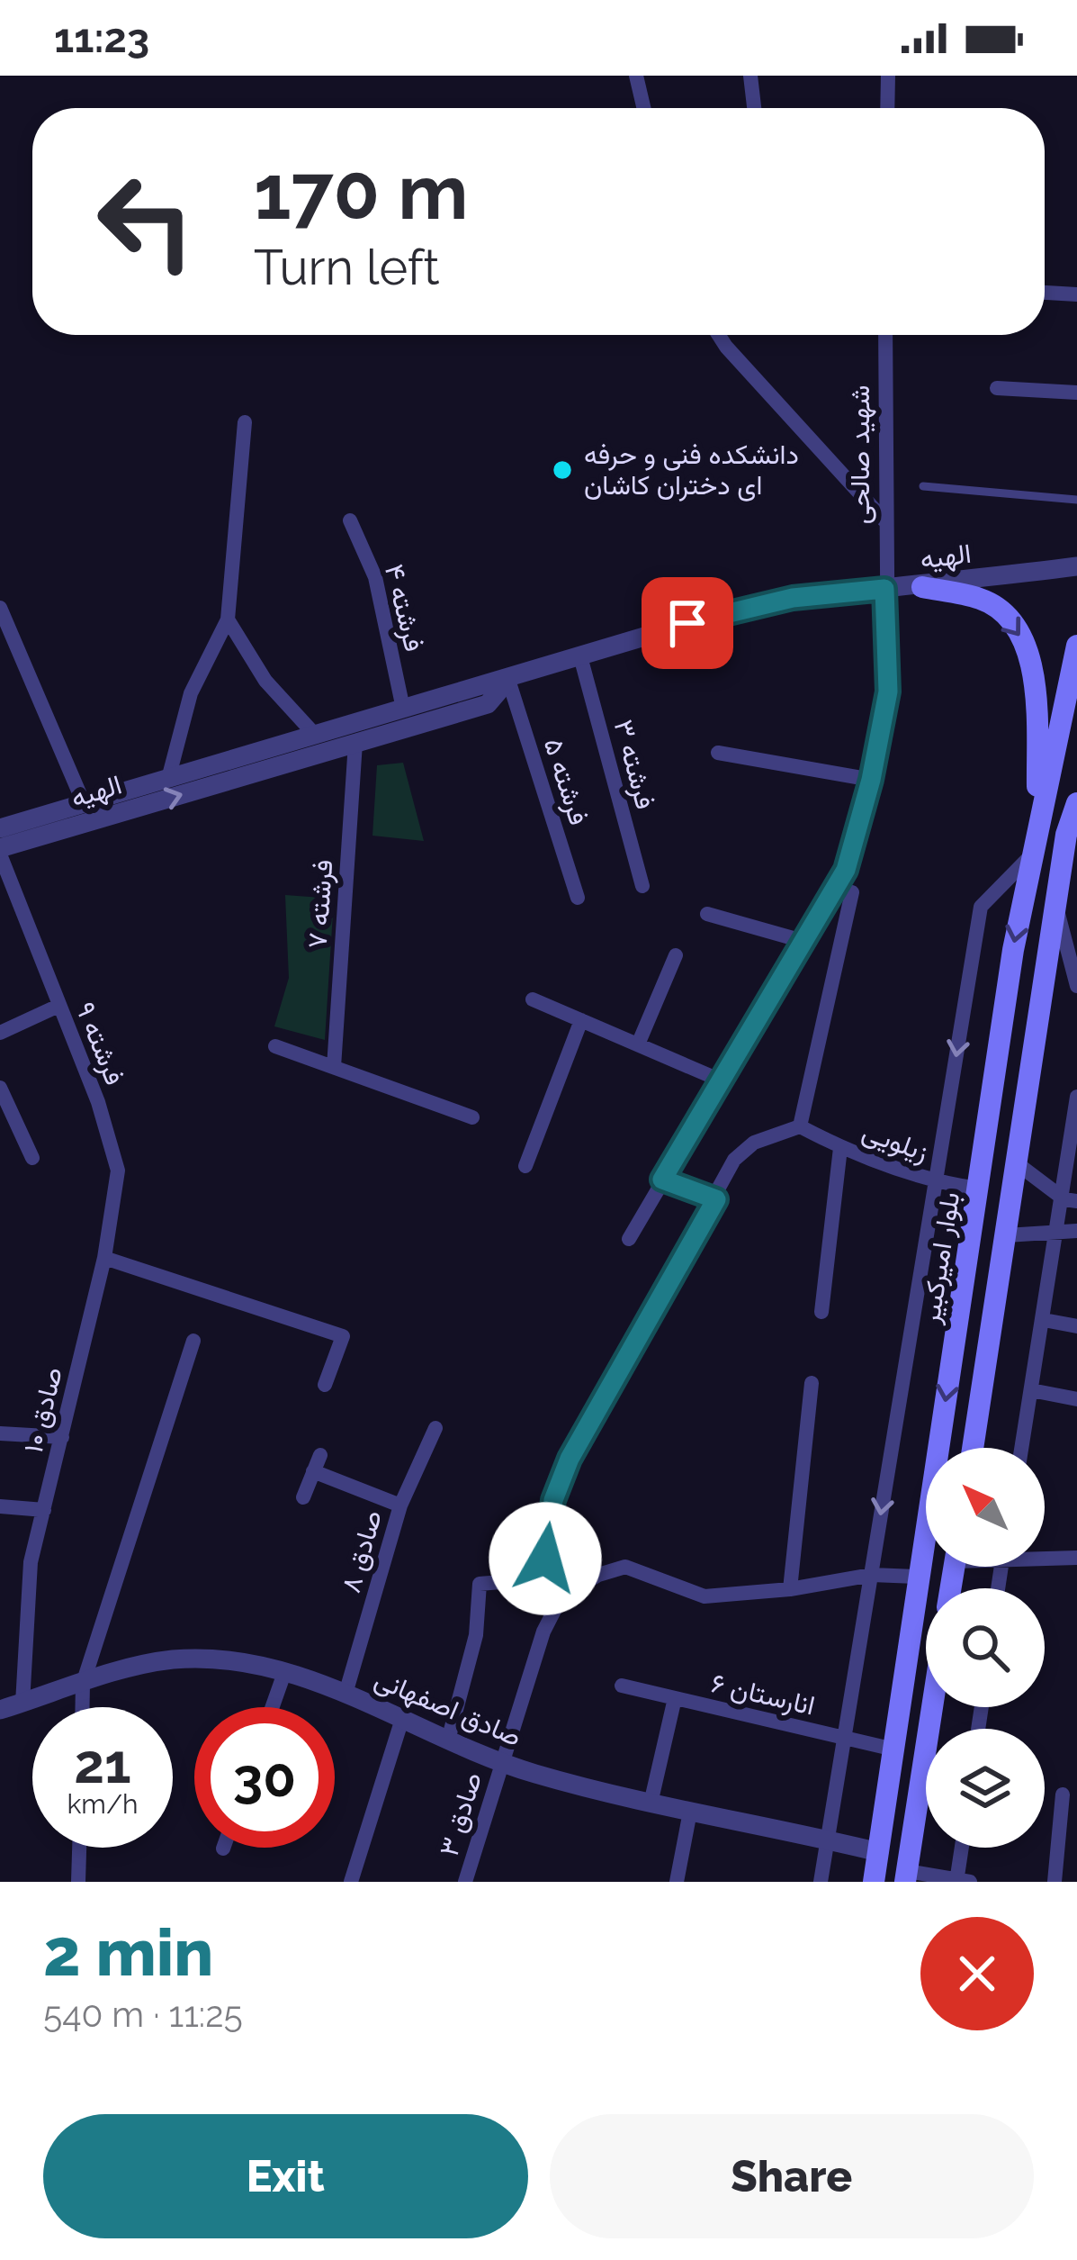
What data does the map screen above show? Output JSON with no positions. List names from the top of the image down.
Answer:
{
  "streets": {
    "main road": ["بلوار امیرکبیر"],
    "street": [
      "شهید صالحی",
      "الهیه",
      "فرشته ۴",
      "فرشته ۳",
      "فرشته ۵",
      "فرشته ۷",
      "فرشته ۹",
      "زیلویی",
      "صادق ۱۰",
      "صادق ۸",
      "انارستان ۶",
      "صادق اصفهانی",
      "صادق ۳"
    ]
  },
  "crossings": [
    ["شهید صالحی", "الهیه"],
    ["الهیه", "فرشته ۴"],
    ["الهیه", "فرشته ۳"],
    ["الهیه", "فرشته ۵"],
    ["الهیه", "فرشته ۷"],
    ["الهیه", "فرشته ۹"],
    ["فرشته ۹", "صادق ۱۰"],
    ["زیلویی", "بلوار امیرکبیر"],
    ["بلوار امیرکبیر", "انارستان ۶"],
    ["بلوار امیرکبیر", "صادق اصفهانی"],
    ["صادق ۱۰", "صادق اصفهانی"],
    ["صادق ۸", "صادق اصفهانی"],
    ["صادق اصفهانی", "صادق ۳"]
  ],
  "places": ["دانشکده فنی و حرفه ای دختران کاشان"],
  "north": "top left",
  "page": {
    "status": "11:23",
    "turn": ["170 m", "Turn left"],
    "speed": "21 km/h",
    "limit": "30",
    "heading": ["2 min", "540 m · 11:25"],
    "buttons": ["Exit", "Share"]
  }
}
